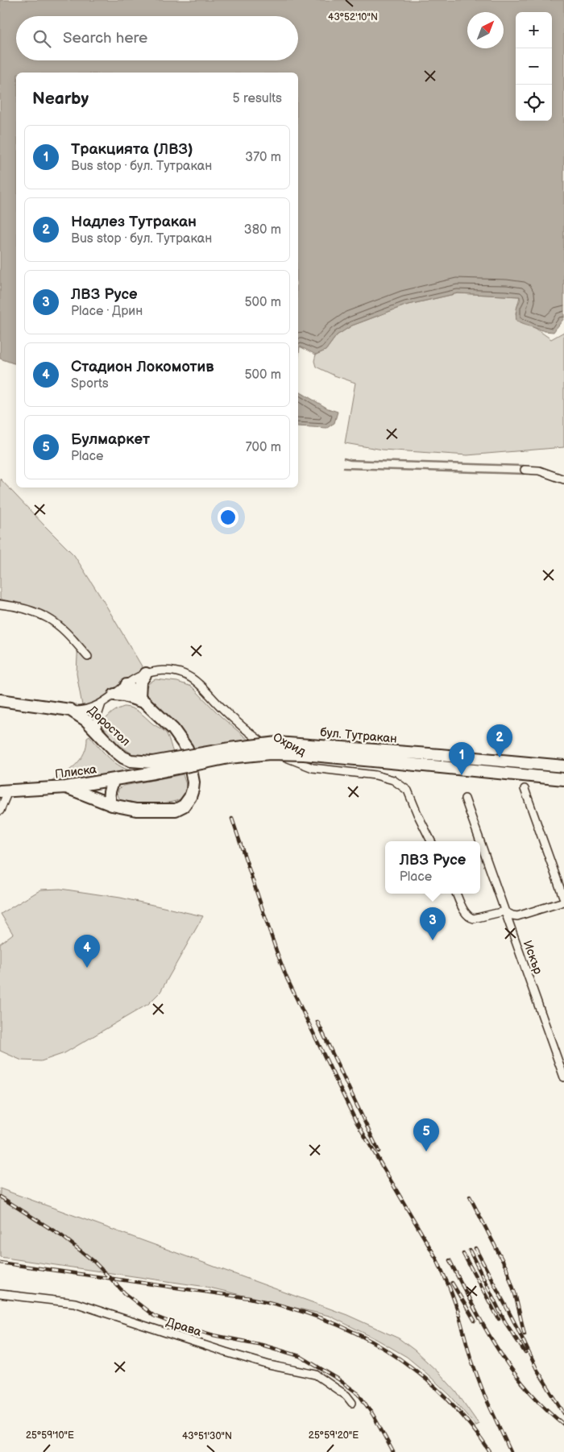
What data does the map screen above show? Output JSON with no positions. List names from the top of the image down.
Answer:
{
  "streets": {
    "main road": ["Доростол", "бул. Тутракан", "Плиска"],
    "street": ["Охрид", "Искър", "Драва"]
  },
  "crossings": [
    ["Доростол", "бул. Тутракан"],
    ["Доростол", "Плиска"],
    ["бул. Тутракан", "Плиска"]
  ],
  "north": "top right",
  "page": {
    "map_buttons": ["+", "−"],
    "search": "Search here",
    "heading": ["Nearby", "5 results"],
    "list": [
      {
        "mark": "1",
        "name": "Тракцията (ЛВЗ)",
        "note": "Bus stop · бул. Тутракан",
        "value": "370 m"
      },
      {
        "mark": "2",
        "name": "Надлез Тутракан",
        "note": "Bus stop · бул. Тутракан",
        "value": "380 m"
      },
      {
        "mark": "3",
        "name": "ЛВЗ Русе",
        "note": "Place · Дрин",
        "value": "500 m"
      },
      {
        "mark": "4",
        "name": "Стадион Локомотив",
        "note": "Sports",
        "value": "500 m"
      },
      {
        "mark": "5",
        "name": "Булмаркет",
        "note": "Place",
        "value": "700 m"
      }
    ],
    "pins": [
      "2",
      "1",
      "3",
      "4",
      "5"
    ],
    "popup": ["ЛВЗ Русе", "Place"]
  },
  "coordinates": [
    "43°52'10\"N",
    "25°59'10\"E",
    "25°59'20\"E",
    "43°51'30\"N"
  ]
}
